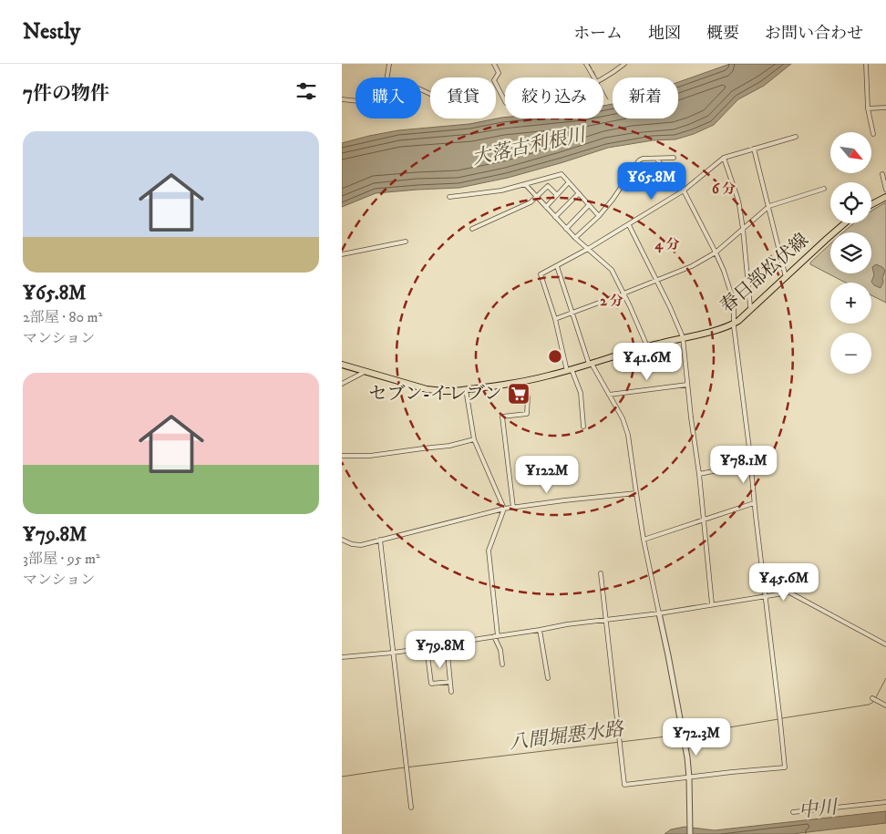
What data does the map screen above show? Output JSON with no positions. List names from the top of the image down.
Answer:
{
  "streets": {
    "main road": ["春日部松伏線"]
  },
  "water": ["大落古利根川", "八間堀悪水路", "中川"],
  "places": {
    "supermarket": ["セブン-イレブン"]
  },
  "north": "bottom right",
  "page": {
    "header": "Nestly",
    "nav": [
      "ホーム",
      "地図",
      "概要",
      "お問い合わせ"
    ],
    "heading": "7件の物件",
    "chip": [
      "購入",
      "賃貸",
      "絞り込み",
      "新着"
    ],
    "list": [
      {
        "name": "¥65.8M",
        "note": "2部屋 · 80 m² · マンション"
      },
      {
        "name": "¥79.8M",
        "note": "3部屋 · 95 m² · マンション"
      }
    ],
    "map_buttons": ["+", "−"],
    "price": [
      "¥65.8M",
      "¥41.6M",
      "¥78.1M",
      "¥122M",
      "¥45.6M",
      "¥79.8M",
      "¥72.3M"
    ]
  },
  "rings": ["6 分", "4 分", "2 分"]
}
